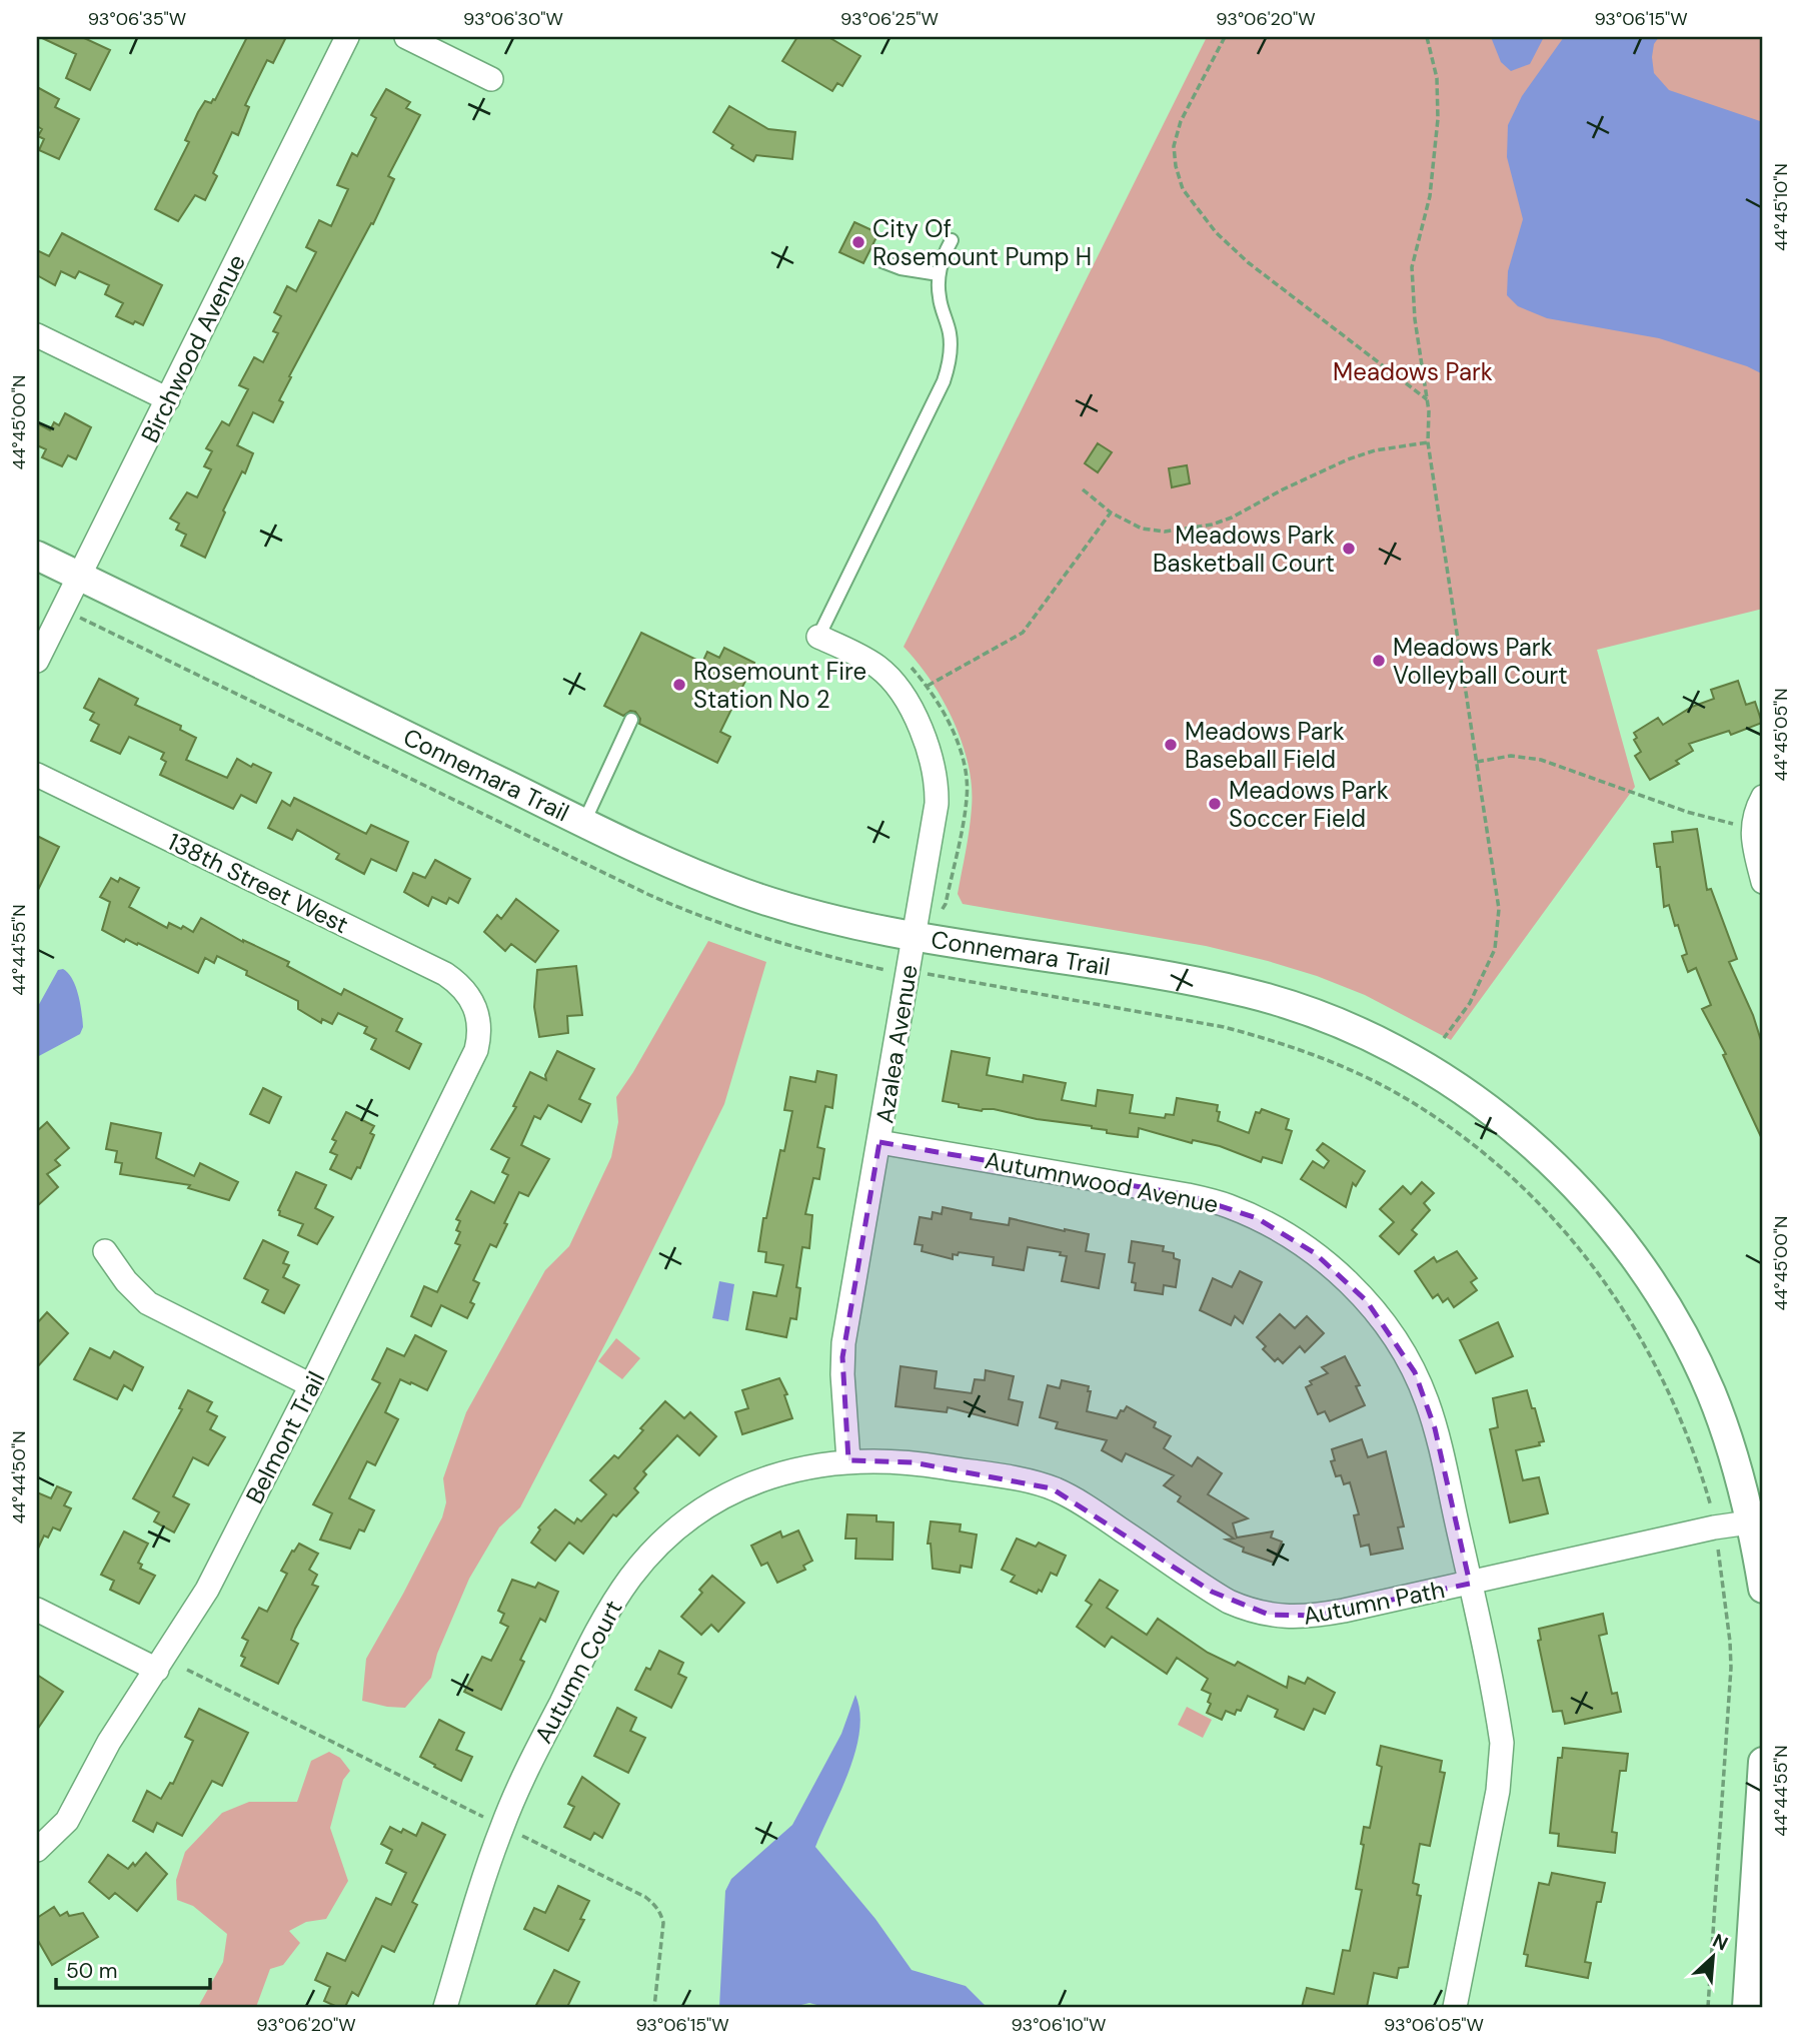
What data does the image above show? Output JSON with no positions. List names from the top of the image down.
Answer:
{
  "streets": {
    "street": [
      "Birchwood Avenue",
      "Connemara Trail",
      "138th Street West",
      "Azalea Avenue",
      "Autumnwood Avenue",
      "Belmont Trail",
      "Autumn Path",
      "Autumn Court"
    ]
  },
  "crossings": [
    ["Birchwood Avenue", "Connemara Trail"],
    ["Connemara Trail", "Azalea Avenue"],
    ["Connemara Trail", "Autumn Path"],
    ["138th Street West", "Belmont Trail"],
    ["Azalea Avenue", "Autumnwood Avenue"],
    ["Azalea Avenue", "Autumn Path"],
    ["Azalea Avenue", "Autumn Court"],
    ["Autumnwood Avenue", "Autumn Path"],
    ["Autumn Path", "Autumn Court"]
  ],
  "parks": ["Meadows Park"],
  "places": [
    "City Of Rosemount Pump H",
    "Meadows Park Basketball Court",
    "Meadows Park Volleyball Court",
    "Rosemount Fire Station No 2",
    "Meadows Park Baseball Field",
    "Meadows Park Soccer Field"
  ],
  "scale_bar": "50 m",
  "north": "top right",
  "coordinates": [
    "93°06'35\"W",
    "93°06'30\"W",
    "93°06'25\"W",
    "93°06'20\"W",
    "93°06'15\"W",
    "44°45'10\"N",
    "44°45'00\"N",
    "44°45'05\"N",
    "44°44'55\"N",
    "44°44'50\"N",
    "93°06'10\"W",
    "93°06'05\"W"
  ]
}
